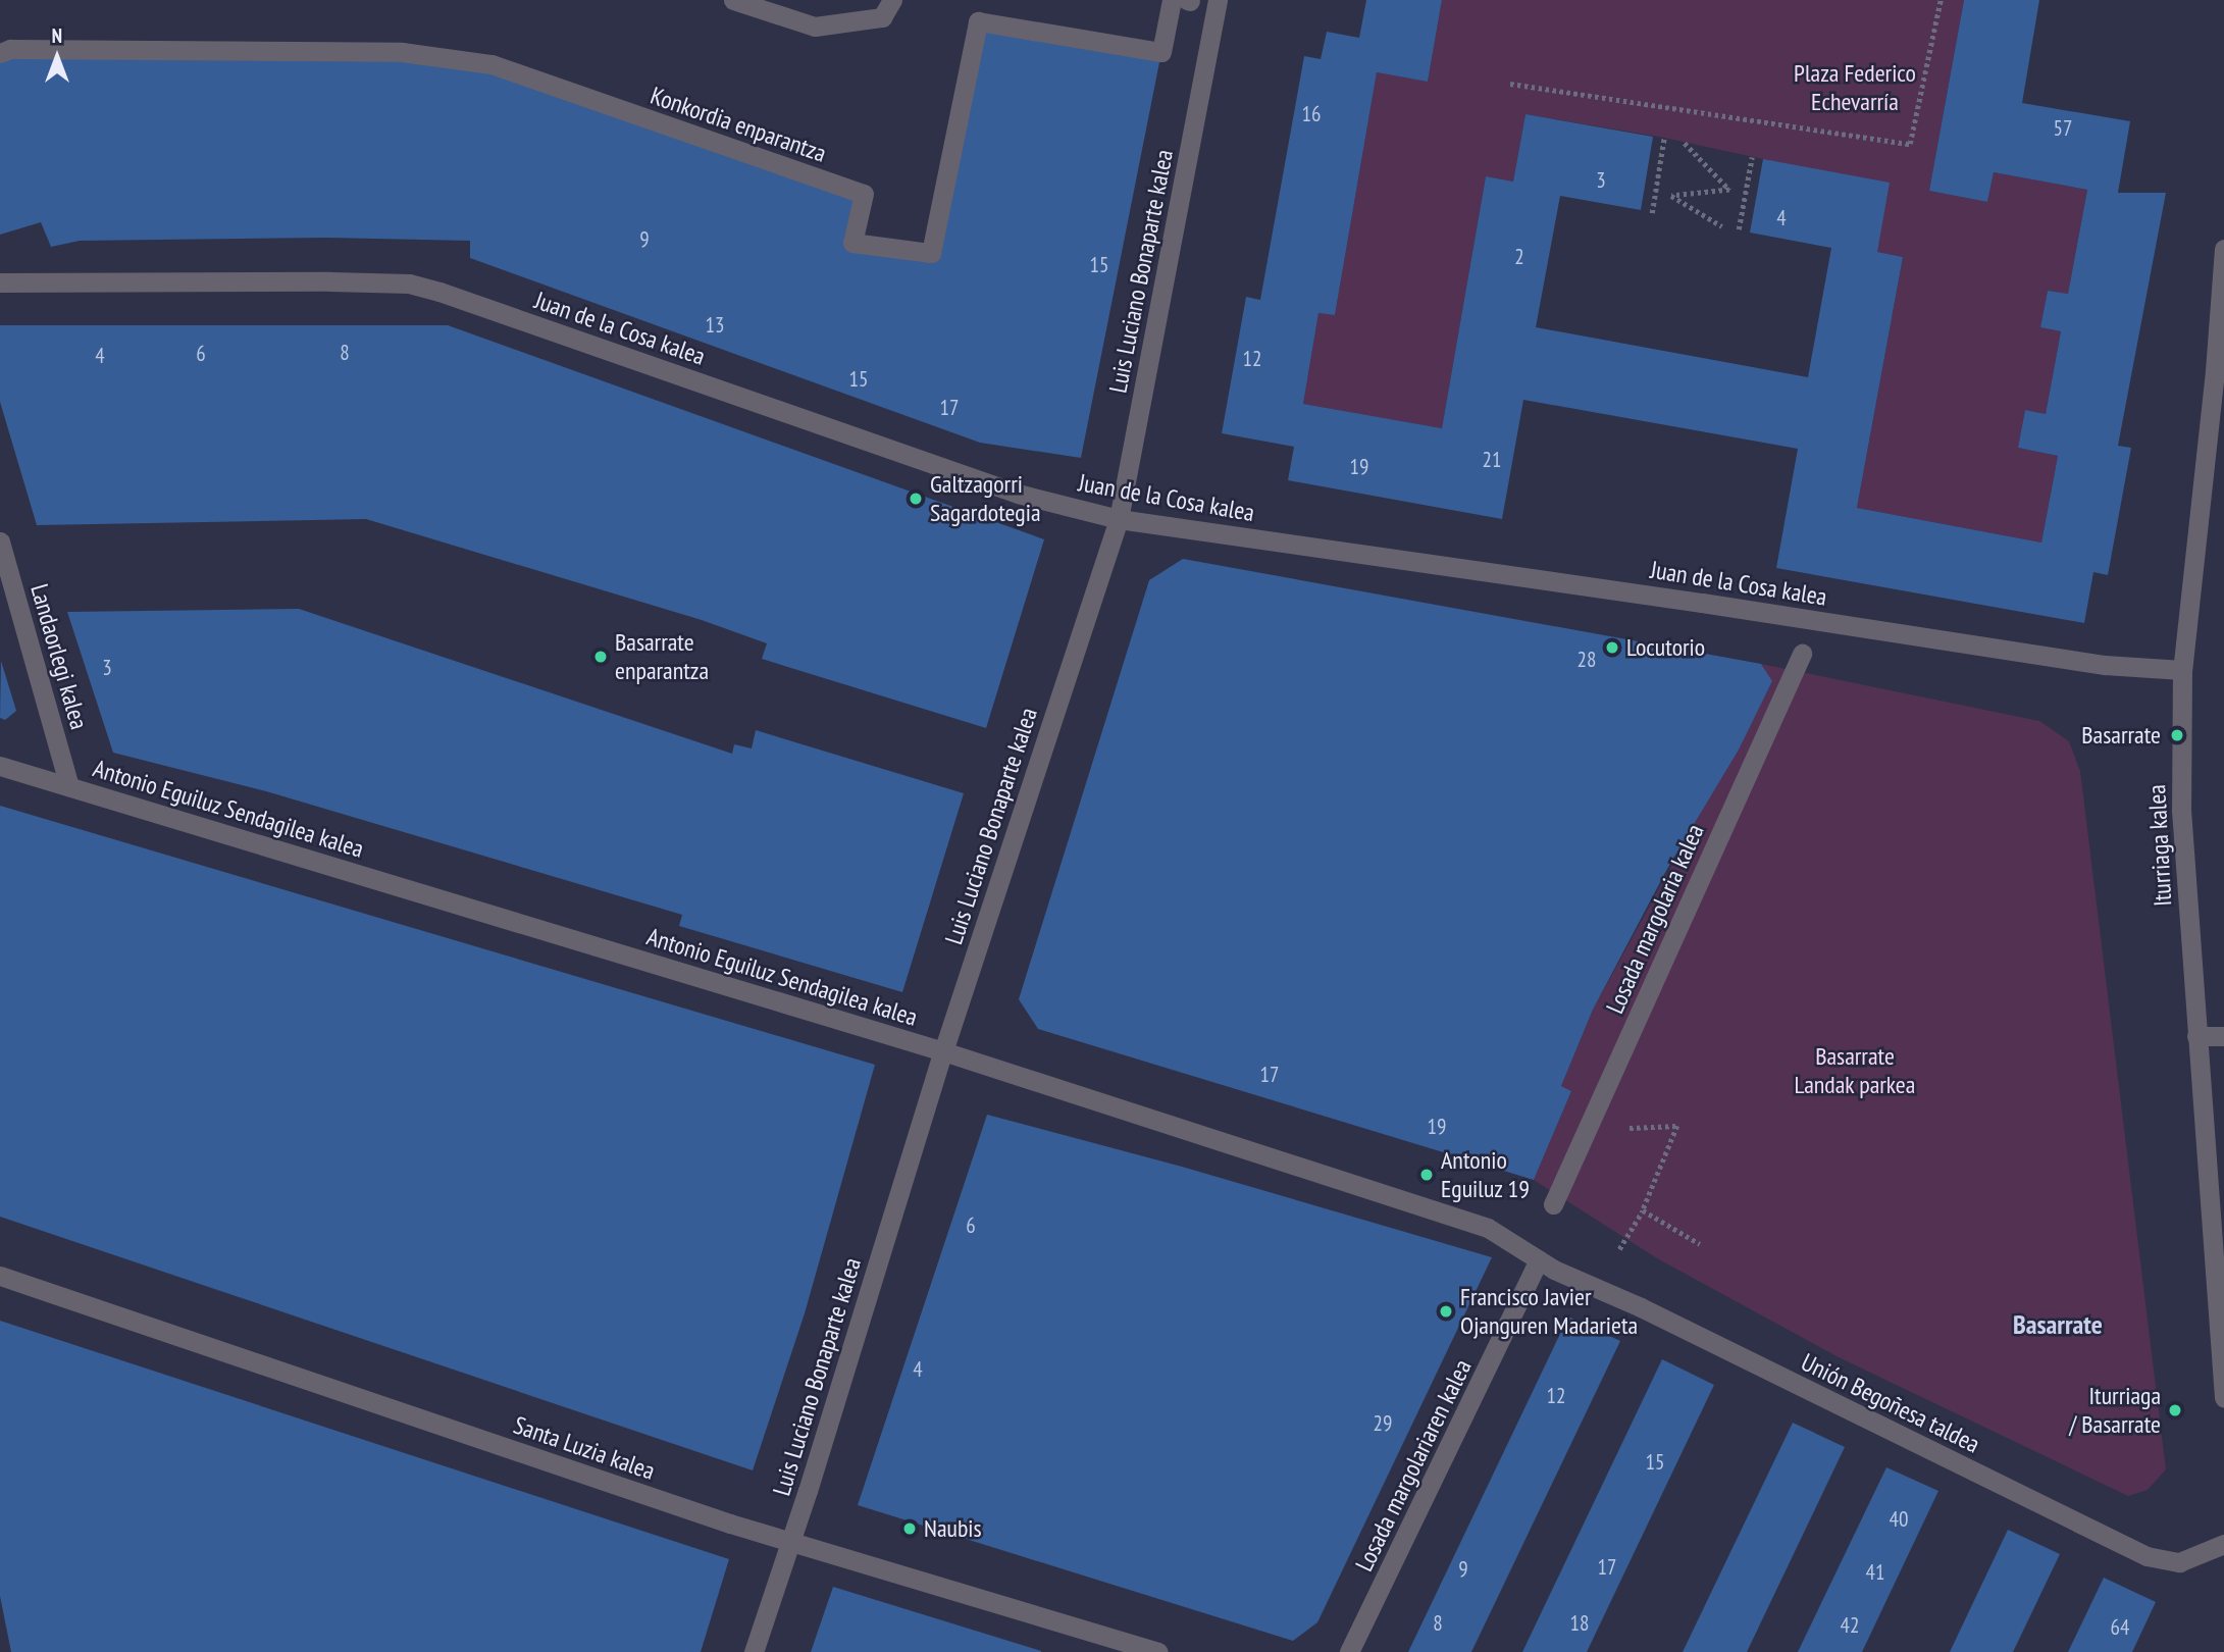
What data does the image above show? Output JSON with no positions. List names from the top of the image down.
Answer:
{
  "streets": {
    "street": [
      "Konkordia enparantza",
      "Luis Luciano Bonaparte kalea",
      "Juan de la Cosa kalea",
      "Landaorlegi kalea",
      "Antonio Eguiluz Sendagilea kalea",
      "Iturriaga kalea",
      "Losada margolaria kalea",
      "Unión Begoñesa taldea",
      "Santa Luzia kalea",
      "Losada margolariaren kalea"
    ]
  },
  "crossings": [
    ["Luis Luciano Bonaparte kalea", "Juan de la Cosa kalea"],
    ["Luis Luciano Bonaparte kalea", "Antonio Eguiluz Sendagilea kalea"],
    ["Luis Luciano Bonaparte kalea", "Santa Luzia kalea"],
    ["Juan de la Cosa kalea", "Iturriaga kalea"],
    ["Landaorlegi kalea", "Antonio Eguiluz Sendagilea kalea"],
    ["Antonio Eguiluz Sendagilea kalea", "Unión Begoñesa taldea"],
    ["Antonio Eguiluz Sendagilea kalea", "Losada margolariaren kalea"],
    ["Unión Begoñesa taldea", "Losada margolariaren kalea"]
  ],
  "districts": ["Basarrate"],
  "parks": ["Plaza Federico Echevarría", "Basarrate Landak parkea"],
  "places": [
    "Galtzagorri Sagardotegia",
    "Locutorio",
    "Basarrate enparantza",
    "Basarrate",
    "Antonio Eguiluz 19",
    "Francisco Javier Ojanguren Madarieta",
    "Iturriaga / Basarrate",
    "Naubis"
  ],
  "house_numbers": [
    "16",
    "57",
    "3",
    "4",
    "9",
    "2",
    "15",
    "13",
    "8",
    "6",
    "4",
    "12",
    "15",
    "17",
    "21",
    "19",
    "28",
    "3",
    "17",
    "19",
    "6",
    "4",
    "12",
    "29",
    "15",
    "40",
    "17",
    "9",
    "41",
    "8",
    "18",
    "42",
    "64"
  ],
  "north": "top"
}
